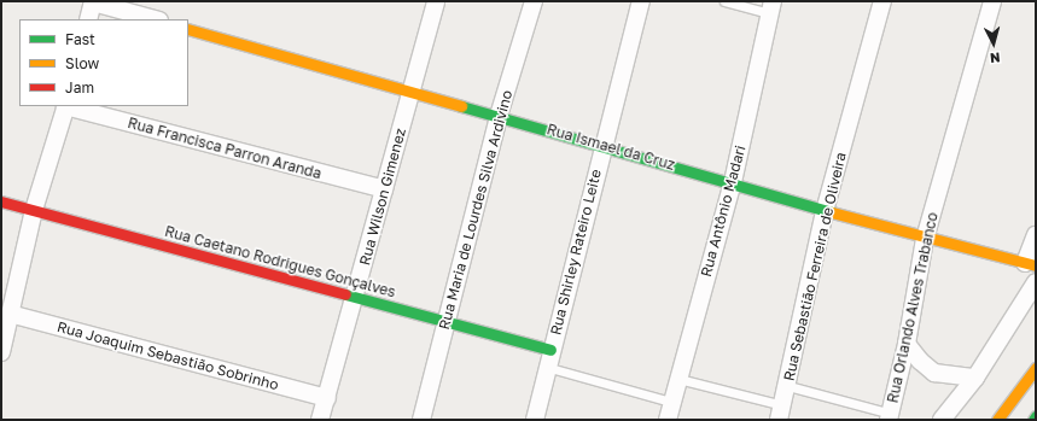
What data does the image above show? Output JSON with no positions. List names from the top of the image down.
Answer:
{
  "streets": {
    "street": [
      "Rua Ismael da Cruz",
      "Rua Francisca Parron Aranda",
      "Rua Wilson Gimenez",
      "Rua Maria de Lourdes Silva Ardivino",
      "Rua Antônio Madari",
      "Rua Shirley Rateiro Leite",
      "Rua Caetano Rodrigues Gonçalves",
      "Rua Sebastião Ferreira de Oliveira",
      "Rua Orlando Alves Trabanco",
      "Rua Joaquim Sebastião Sobrinho"
    ]
  },
  "crossings": [
    ["Rua Ismael da Cruz", "Rua Wilson Gimenez"],
    ["Rua Ismael da Cruz", "Rua Maria de Lourdes Silva Ardivino"],
    ["Rua Ismael da Cruz", "Rua Antônio Madari"],
    ["Rua Ismael da Cruz", "Rua Shirley Rateiro Leite"],
    ["Rua Ismael da Cruz", "Rua Sebastião Ferreira de Oliveira"],
    ["Rua Ismael da Cruz", "Rua Orlando Alves Trabanco"],
    ["Rua Francisca Parron Aranda", "Rua Wilson Gimenez"],
    ["Rua Wilson Gimenez", "Rua Caetano Rodrigues Gonçalves"],
    ["Rua Wilson Gimenez", "Rua Joaquim Sebastião Sobrinho"],
    ["Rua Maria de Lourdes Silva Ardivino", "Rua Caetano Rodrigues Gonçalves"],
    ["Rua Shirley Rateiro Leite", "Rua Caetano Rodrigues Gonçalves"]
  ],
  "legend": ["Fast", "Slow", "Jam"],
  "north": "bottom"
}
